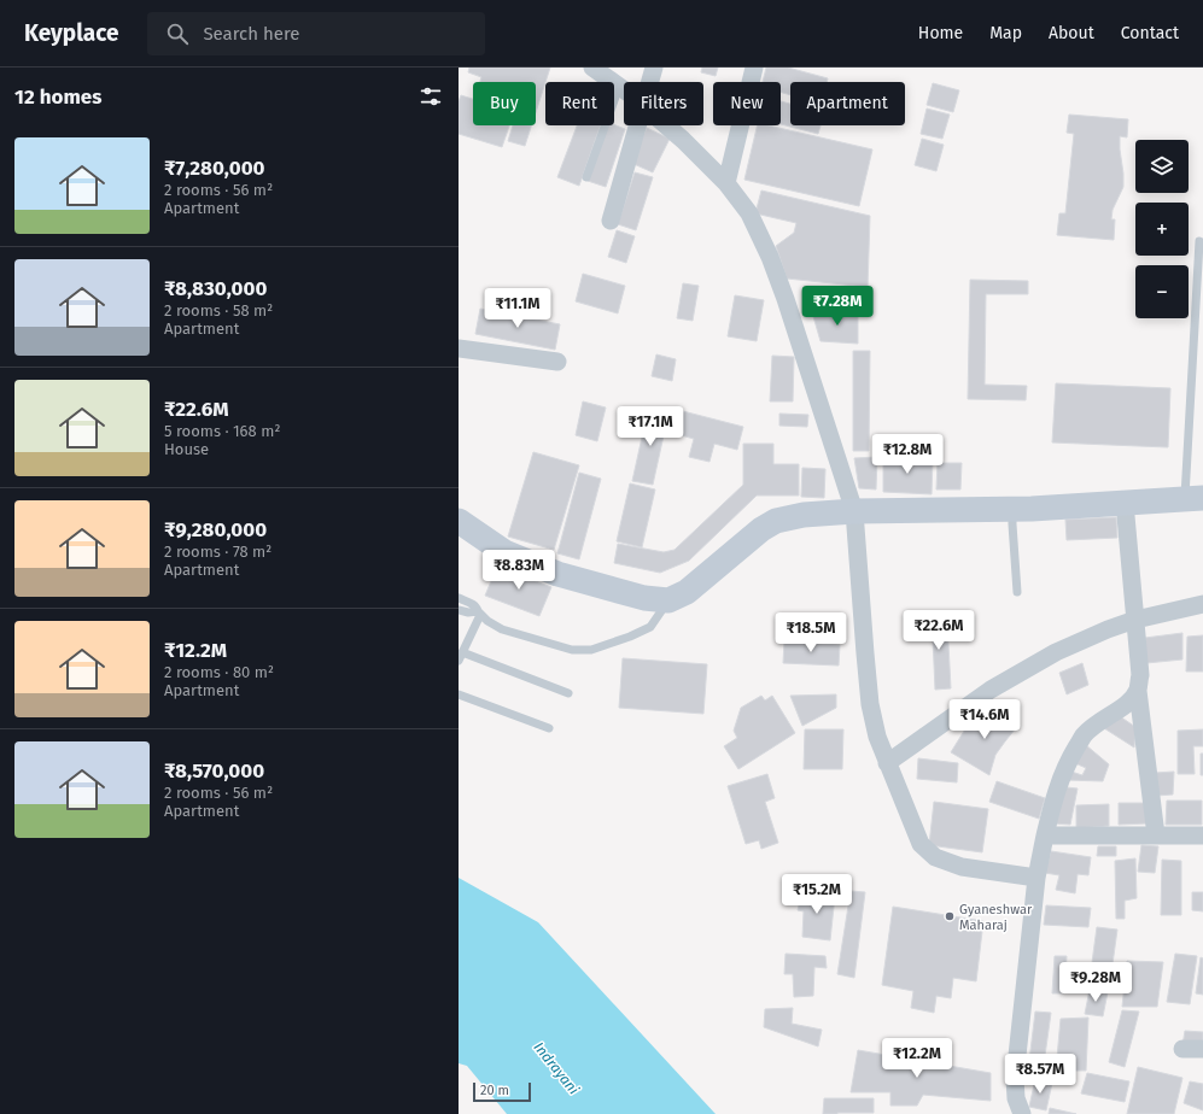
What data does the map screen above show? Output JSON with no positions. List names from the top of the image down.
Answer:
{
  "water": ["Indrayani"],
  "places": ["Gyaneshwar Maharaj"],
  "scale_bar": "20 m",
  "page": {
    "header": "Keyplace",
    "search": "Search here",
    "nav": [
      "Home",
      "Map",
      "About",
      "Contact"
    ],
    "heading": "12 homes",
    "chip": [
      "Buy",
      "Rent",
      "Filters",
      "New",
      "Apartment"
    ],
    "list": [
      {
        "name": "₹7,280,000",
        "note": "2 rooms · 56 m² · Apartment"
      },
      {
        "name": "₹8,830,000",
        "note": "2 rooms · 58 m² · Apartment"
      },
      {
        "name": "₹22.6M",
        "note": "5 rooms · 168 m² · House"
      },
      {
        "name": "₹9,280,000",
        "note": "2 rooms · 78 m² · Apartment"
      },
      {
        "name": "₹12.2M",
        "note": "2 rooms · 80 m² · Apartment"
      },
      {
        "name": "₹8,570,000",
        "note": "2 rooms · 56 m² · Apartment"
      }
    ],
    "map_buttons": ["+", "−"],
    "price": [
      "₹7.28M",
      "₹11.1M",
      "₹17.1M",
      "₹12.8M",
      "₹8.83M",
      "₹22.6M",
      "₹18.5M",
      "₹14.6M",
      "₹15.2M",
      "₹9.28M",
      "₹12.2M",
      "₹8.57M"
    ],
    "scale": "20 m"
  }
}
